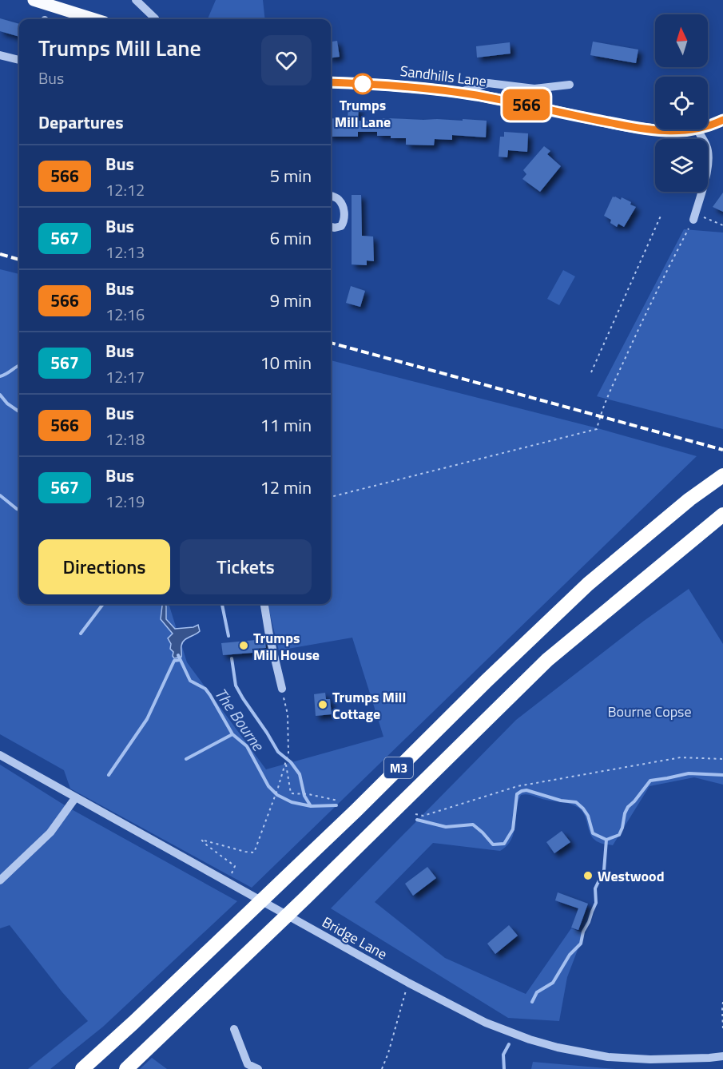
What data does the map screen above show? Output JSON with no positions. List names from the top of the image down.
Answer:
{
  "streets": {
    "highway": ["M3"],
    "main road": ["Sandhills Lane"],
    "street": ["Bridge Lane"]
  },
  "water": ["The Bourne"],
  "parks": ["Bourne Copse"],
  "places": [
    "Trumps Mill Lane",
    "Trumps Mill House",
    "Trumps Mill Cottage",
    "Westwood"
  ],
  "lines": ["bus line 566"],
  "north": "top",
  "page": {
    "on_map": "566",
    "heading": [
      ["Trumps Mill Lane", "Bus"],
      "Departures"
    ],
    "list": [
      {
        "mark": "566",
        "name": "Bus",
        "note": "12:12",
        "value": "5 min"
      },
      {
        "mark": "567",
        "name": "Bus",
        "note": "12:13",
        "value": "6 min"
      },
      {
        "mark": "566",
        "name": "Bus",
        "note": "12:16",
        "value": "9 min"
      },
      {
        "mark": "567",
        "name": "Bus",
        "note": "12:17",
        "value": "10 min"
      },
      {
        "mark": "566",
        "name": "Bus",
        "note": "12:18",
        "value": "11 min"
      },
      {
        "mark": "567",
        "name": "Bus",
        "note": "12:19",
        "value": "12 min"
      }
    ],
    "buttons": ["Directions", "Tickets"]
  }
}
